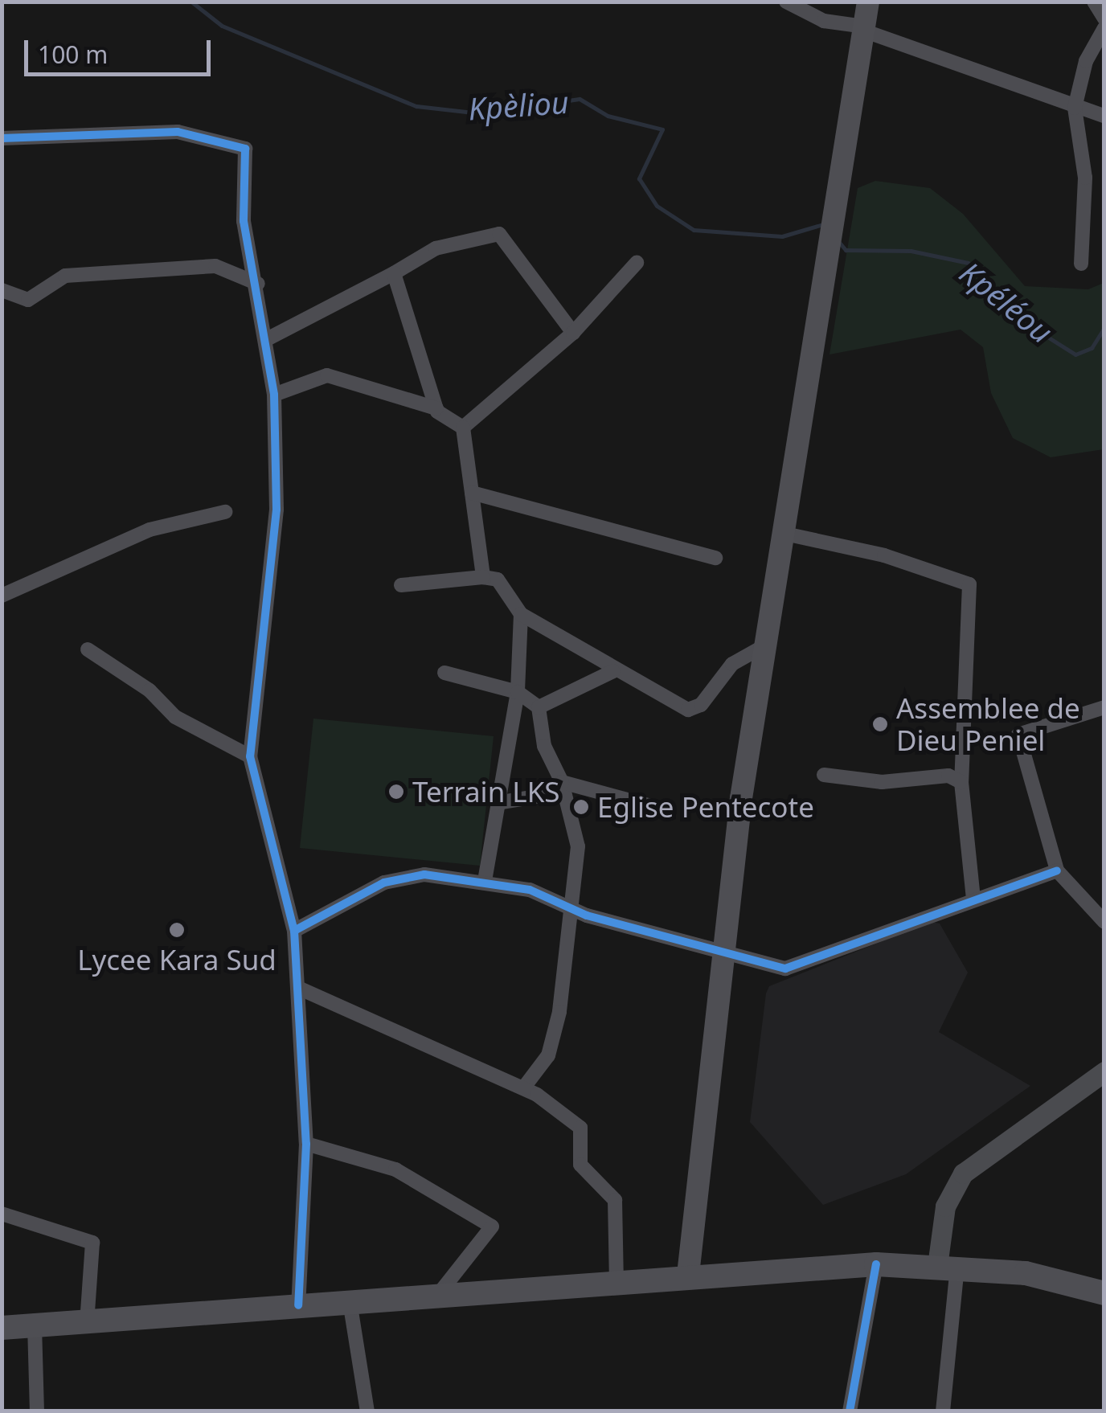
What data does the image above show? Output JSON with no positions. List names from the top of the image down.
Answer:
{
  "water": ["Kpèliou", "Kpéléou"],
  "places": [
    "Assemblee de Dieu Peniel",
    "Terrain LKS",
    "Eglise Pentecote",
    "Lycee Kara Sud"
  ],
  "scale_bar": "100 m"
}
